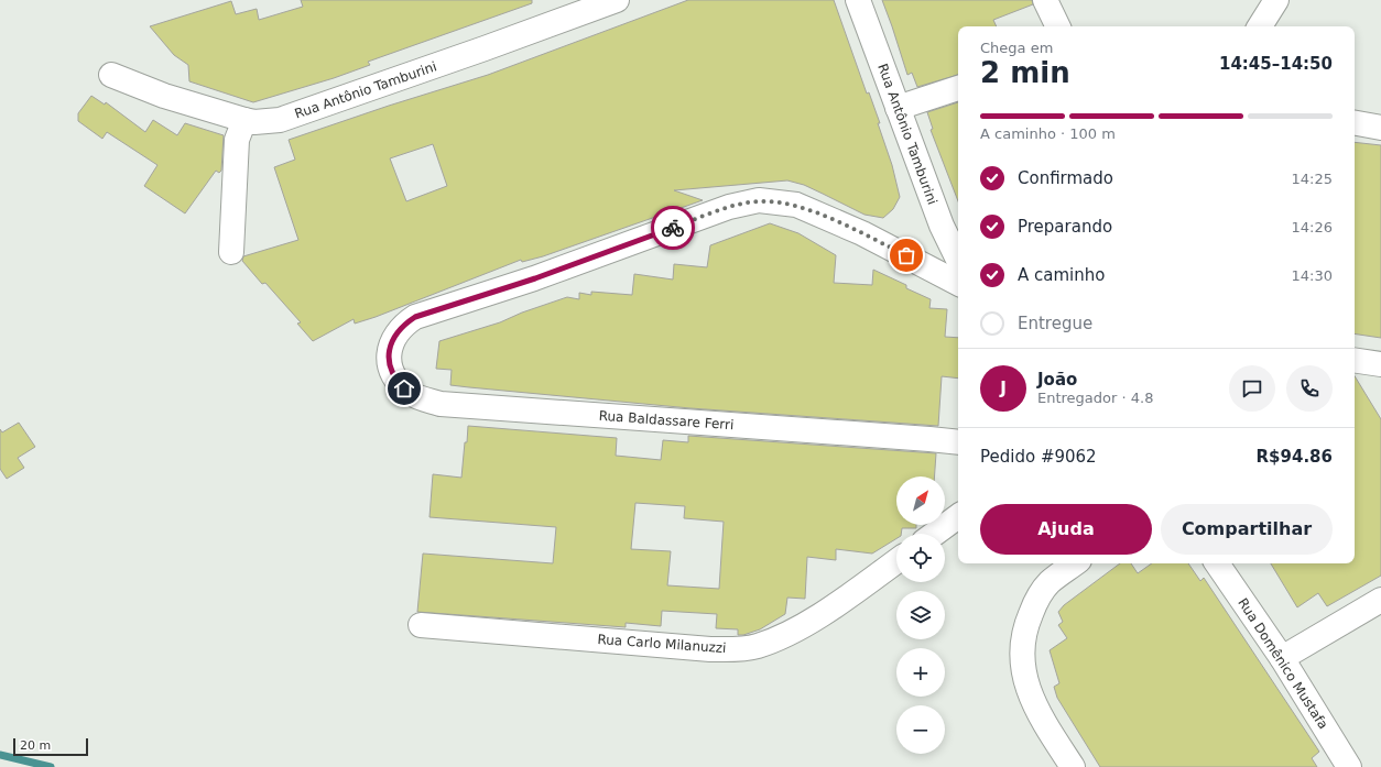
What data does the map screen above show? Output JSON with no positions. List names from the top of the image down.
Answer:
{
  "streets": {
    "street": [
      "Rua Antônio Tamburini",
      "Rua Baldassare Ferri",
      "Rua Carlo Milanuzzi",
      "Rua Domênico Mustafa"
    ]
  },
  "scale_bar": "20 m",
  "north": "top right",
  "page": {
    "heading": ["2 min", "Chega em", "14:45–14:50"],
    "panel": [
      "João",
      "Entregador · 4.8",
      "Pedido #9062",
      "R$94.86"
    ],
    "bar": "A caminho · 100 m",
    "list": [
      ["Confirmado", "14:25"],
      ["Preparando", "14:26"],
      ["A caminho", "14:30"],
      "Entregue"
    ],
    "round": "J",
    "map_buttons": ["+", "−"],
    "buttons": ["Ajuda", "Compartilhar"],
    "scale": "20 m"
  }
}
